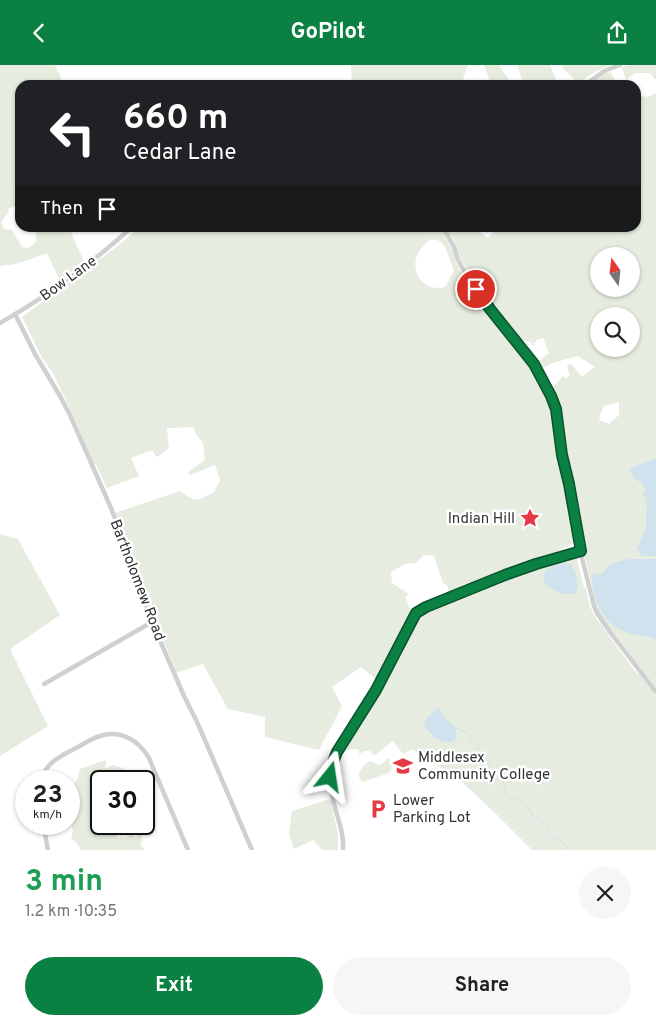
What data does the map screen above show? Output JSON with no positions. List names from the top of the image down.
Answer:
{
  "streets": {
    "street": ["Bow Lane", "Bartholomew Road"]
  },
  "crossings": [
    ["Bow Lane", "Bartholomew Road"]
  ],
  "places": {
    "place": ["Indian Hill"],
    "school or university": ["Middlesex Community College"],
    "parking": ["Lower Parking Lot"]
  },
  "north": "top",
  "page": {
    "header": "GoPilot",
    "turn": ["660 m", "Cedar Lane"],
    "then": "Then",
    "speed": "23 km/h",
    "limit": "30",
    "heading": ["3 min", "1.2 km · 10:35"],
    "buttons": ["Exit", "Share"]
  }
}
